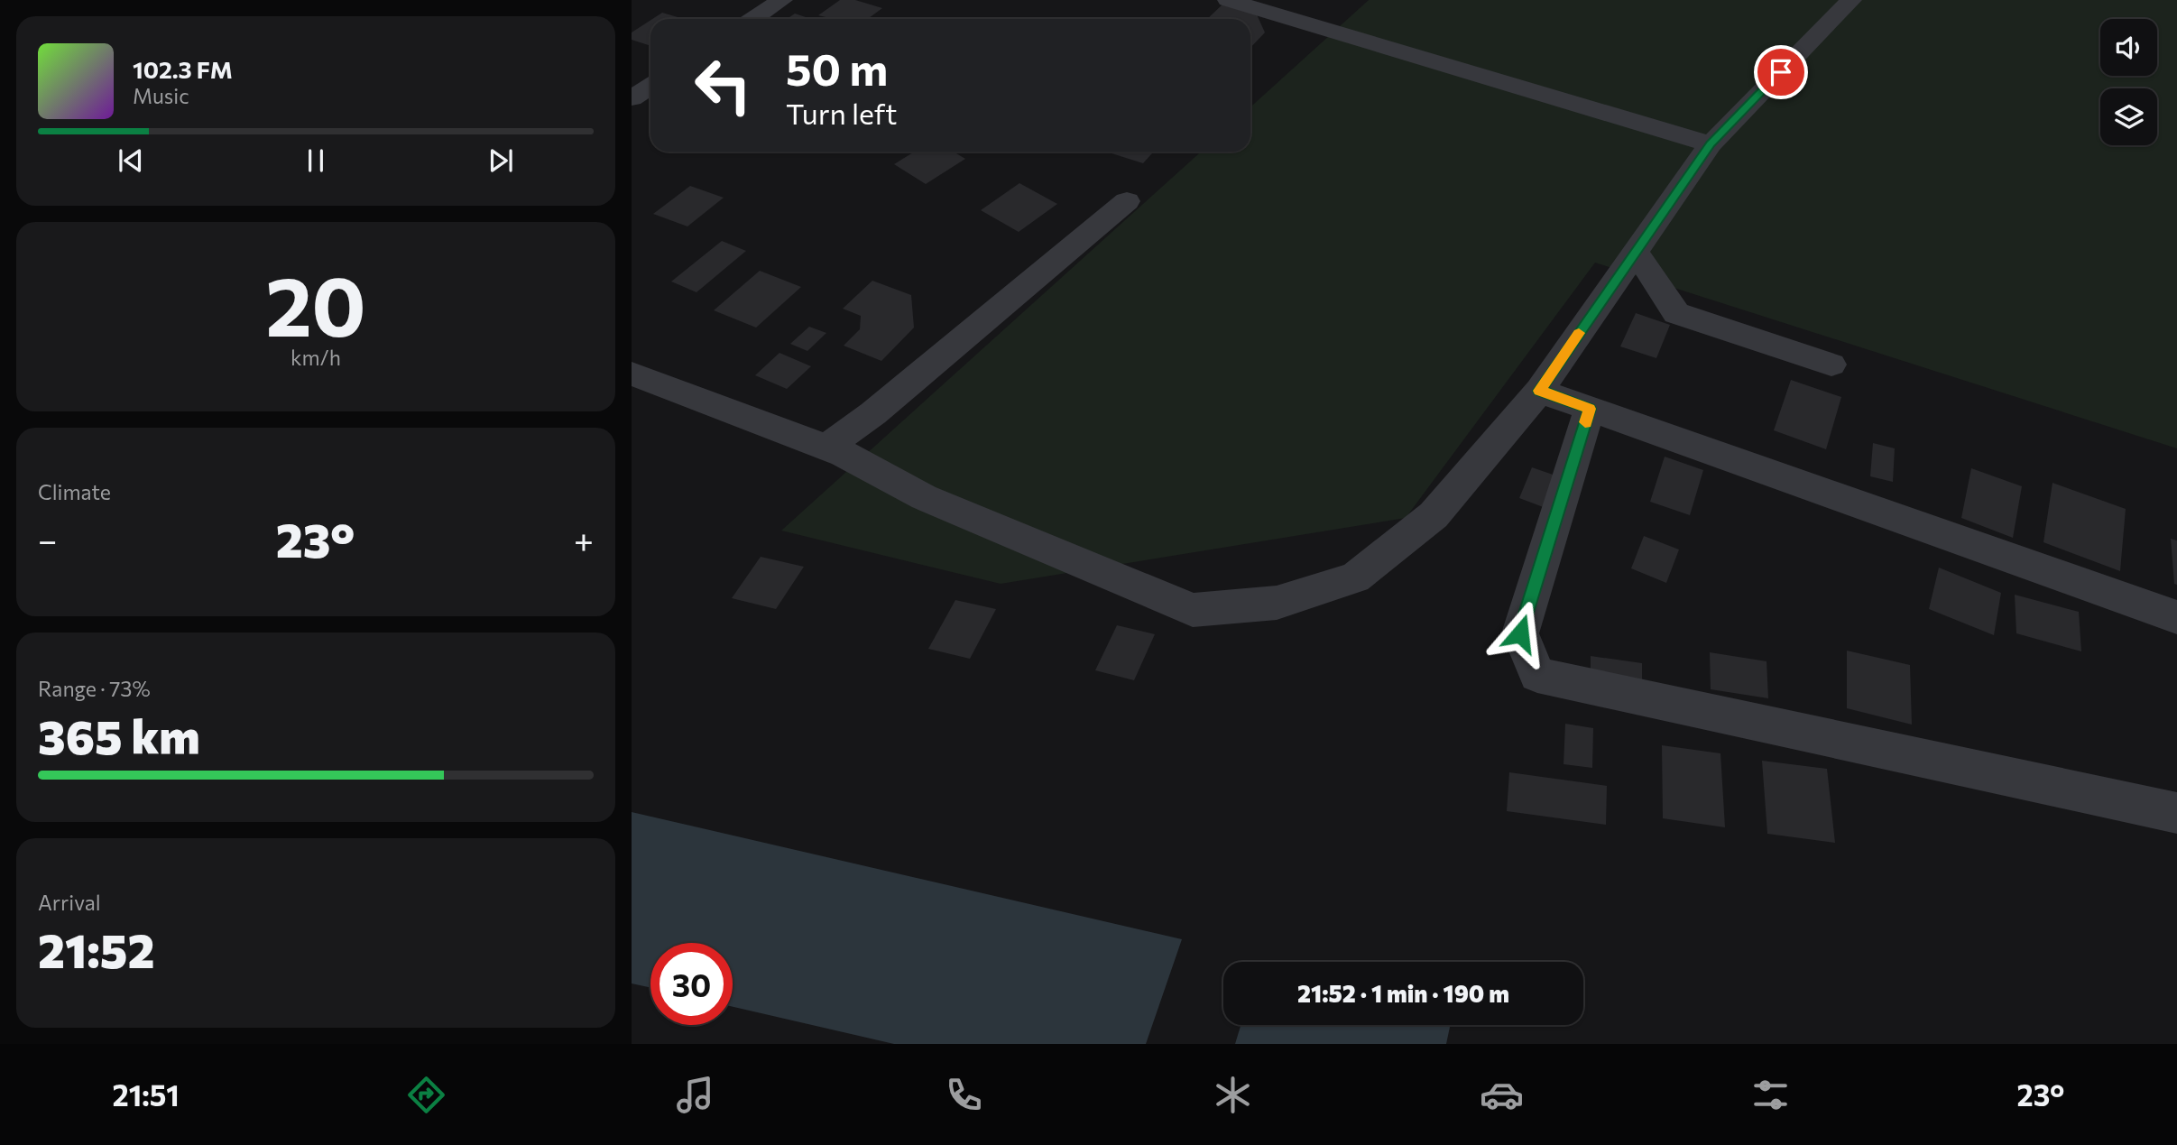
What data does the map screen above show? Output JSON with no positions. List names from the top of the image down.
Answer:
{
  "page": {
    "turn": ["50 m", "Turn left"],
    "song": ["102.3 FM", "Music"],
    "tile": [
      ["20", "km/h"],
      "Climate",
      ["Range · 73%", "365 km"],
      ["Arrival", "21:52"]
    ],
    "heat": ["−", "23°", "+"],
    "limit": "30",
    "trip": "21:52 · 1 min · 190 m",
    "tabs": ["21:51", "23°"]
  }
}
